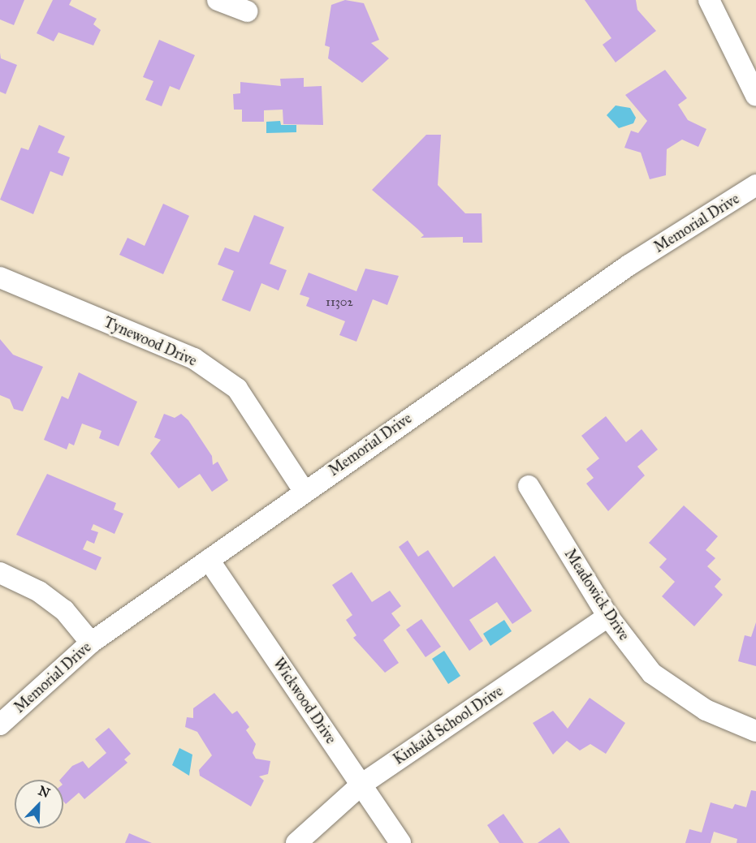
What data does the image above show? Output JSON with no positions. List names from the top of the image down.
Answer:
{
  "streets": {
    "street": [
      "Memorial Drive",
      "Tynewood Drive",
      "Meadowick Drive",
      "Wickwood Drive",
      "Kinkaid School Drive"
    ]
  },
  "crossings": [
    ["Memorial Drive", "Tynewood Drive"],
    ["Memorial Drive", "Wickwood Drive"],
    ["Meadowick Drive", "Kinkaid School Drive"],
    ["Wickwood Drive", "Kinkaid School Drive"]
  ],
  "house_numbers": ["11302"],
  "north": "top right"
}
